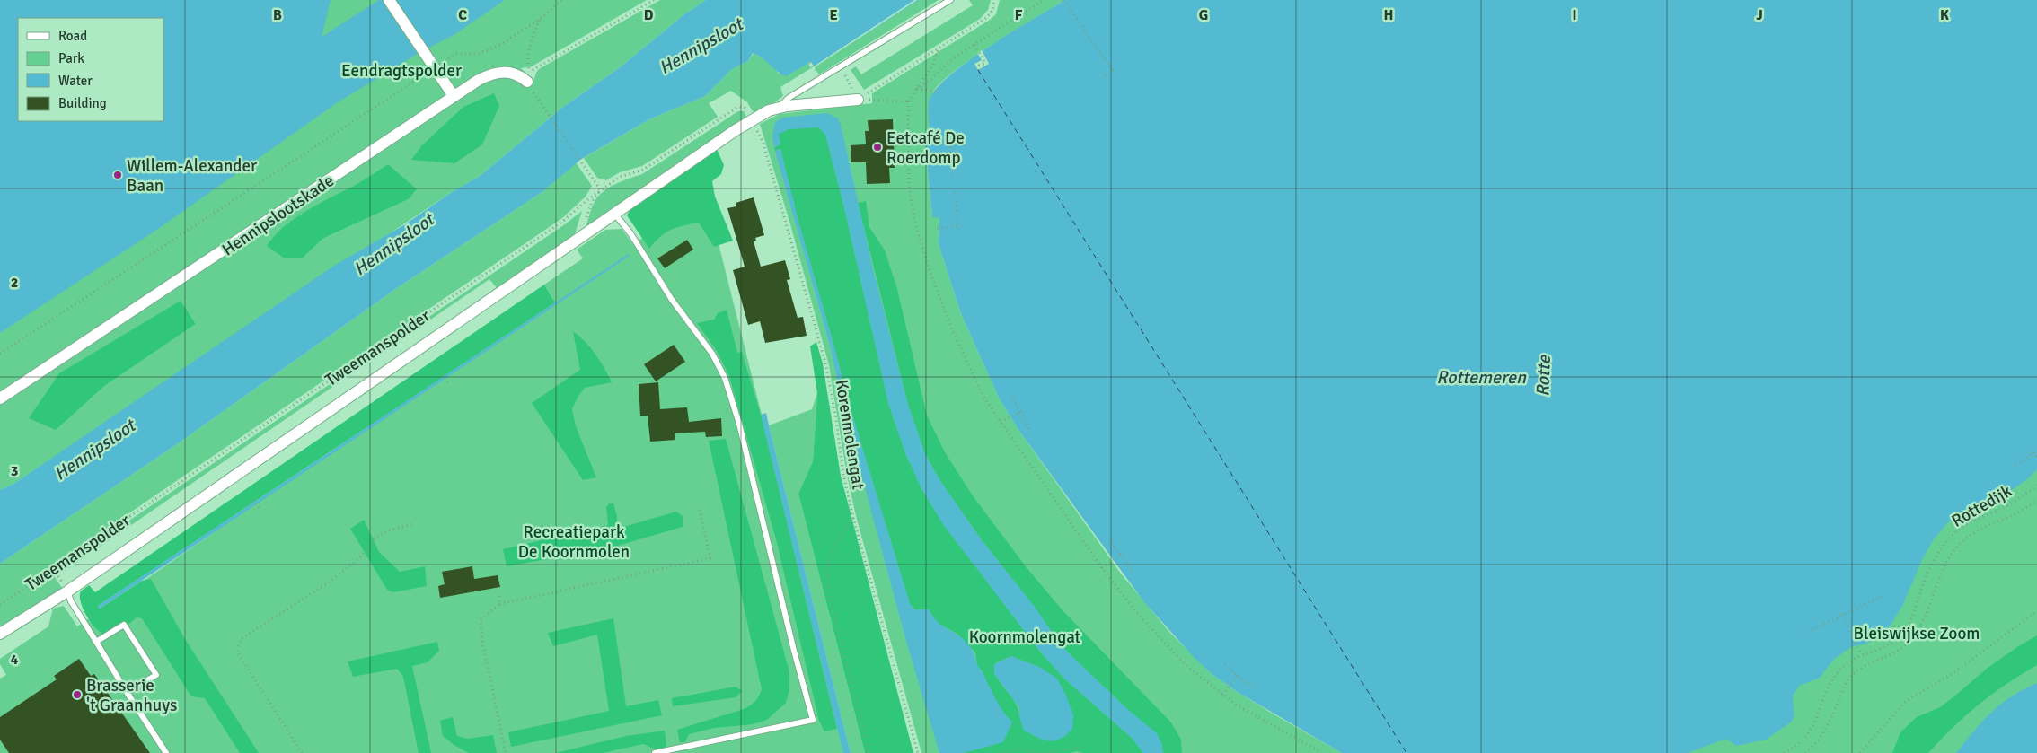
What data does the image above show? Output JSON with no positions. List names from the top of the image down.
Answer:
{
  "streets": {
    "street": ["Hennipslootskade", "Tweemanspolder"],
    "path": ["Korenmolengat", "Rottedijk"]
  },
  "crossings": [
    ["Tweemanspolder", "Korenmolengat"]
  ],
  "water": ["Hennipsloot", "Rotte", "Rottemeren"],
  "parks": [
    "Eendragtspolder",
    "Recreatiepark De Koornmolen",
    "Bleiswijkse Zoom",
    "Koornmolengat"
  ],
  "places": ["Eetcafé De Roerdomp", "Willem-Alexander Baan", "Brasserie 't Graanhuys"],
  "legend": [
    "Road",
    "Park",
    "Water",
    "Building"
  ],
  "grid": {
    "columns": [
      "B",
      "C",
      "D",
      "E",
      "F",
      "G",
      "H",
      "I",
      "J",
      "K"
    ],
    "rows": ["2", "3", "4"]
  }
}
